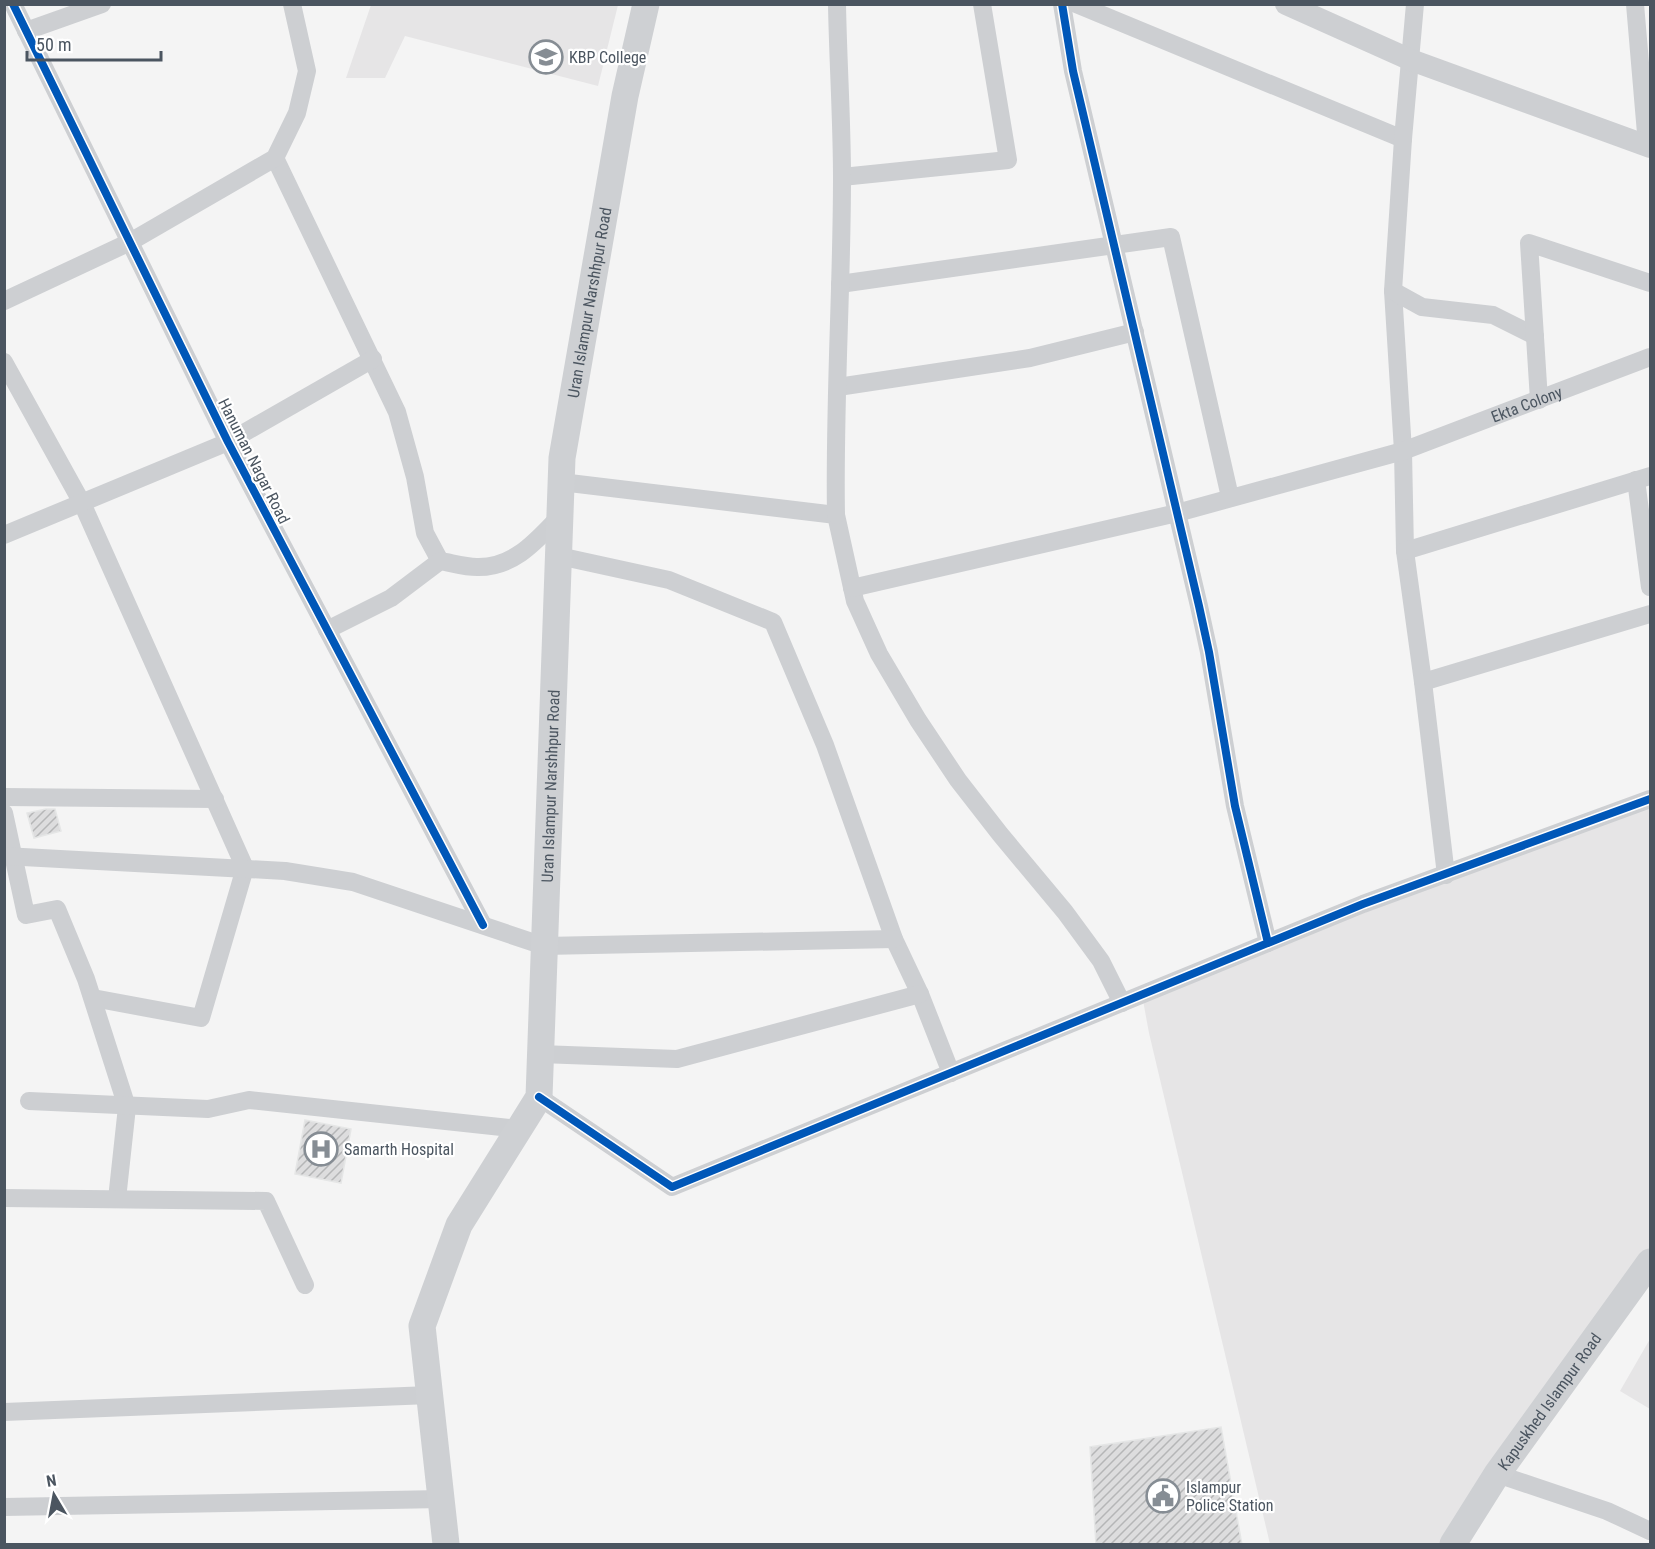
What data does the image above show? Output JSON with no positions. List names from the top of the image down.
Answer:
{
  "streets": {
    "main road": ["Uran Islampur Narshhpur Road", "Kapuskhed Islampur Road"],
    "street": ["Ekta Colony", "Hanuman Nagar Road"]
  },
  "places": {
    "school or university": ["KBP College"],
    "hospital": ["Samarth Hospital"],
    "public building": ["Islampur Police Station"]
  },
  "scale_bar": "50 m",
  "north": "top"
}
